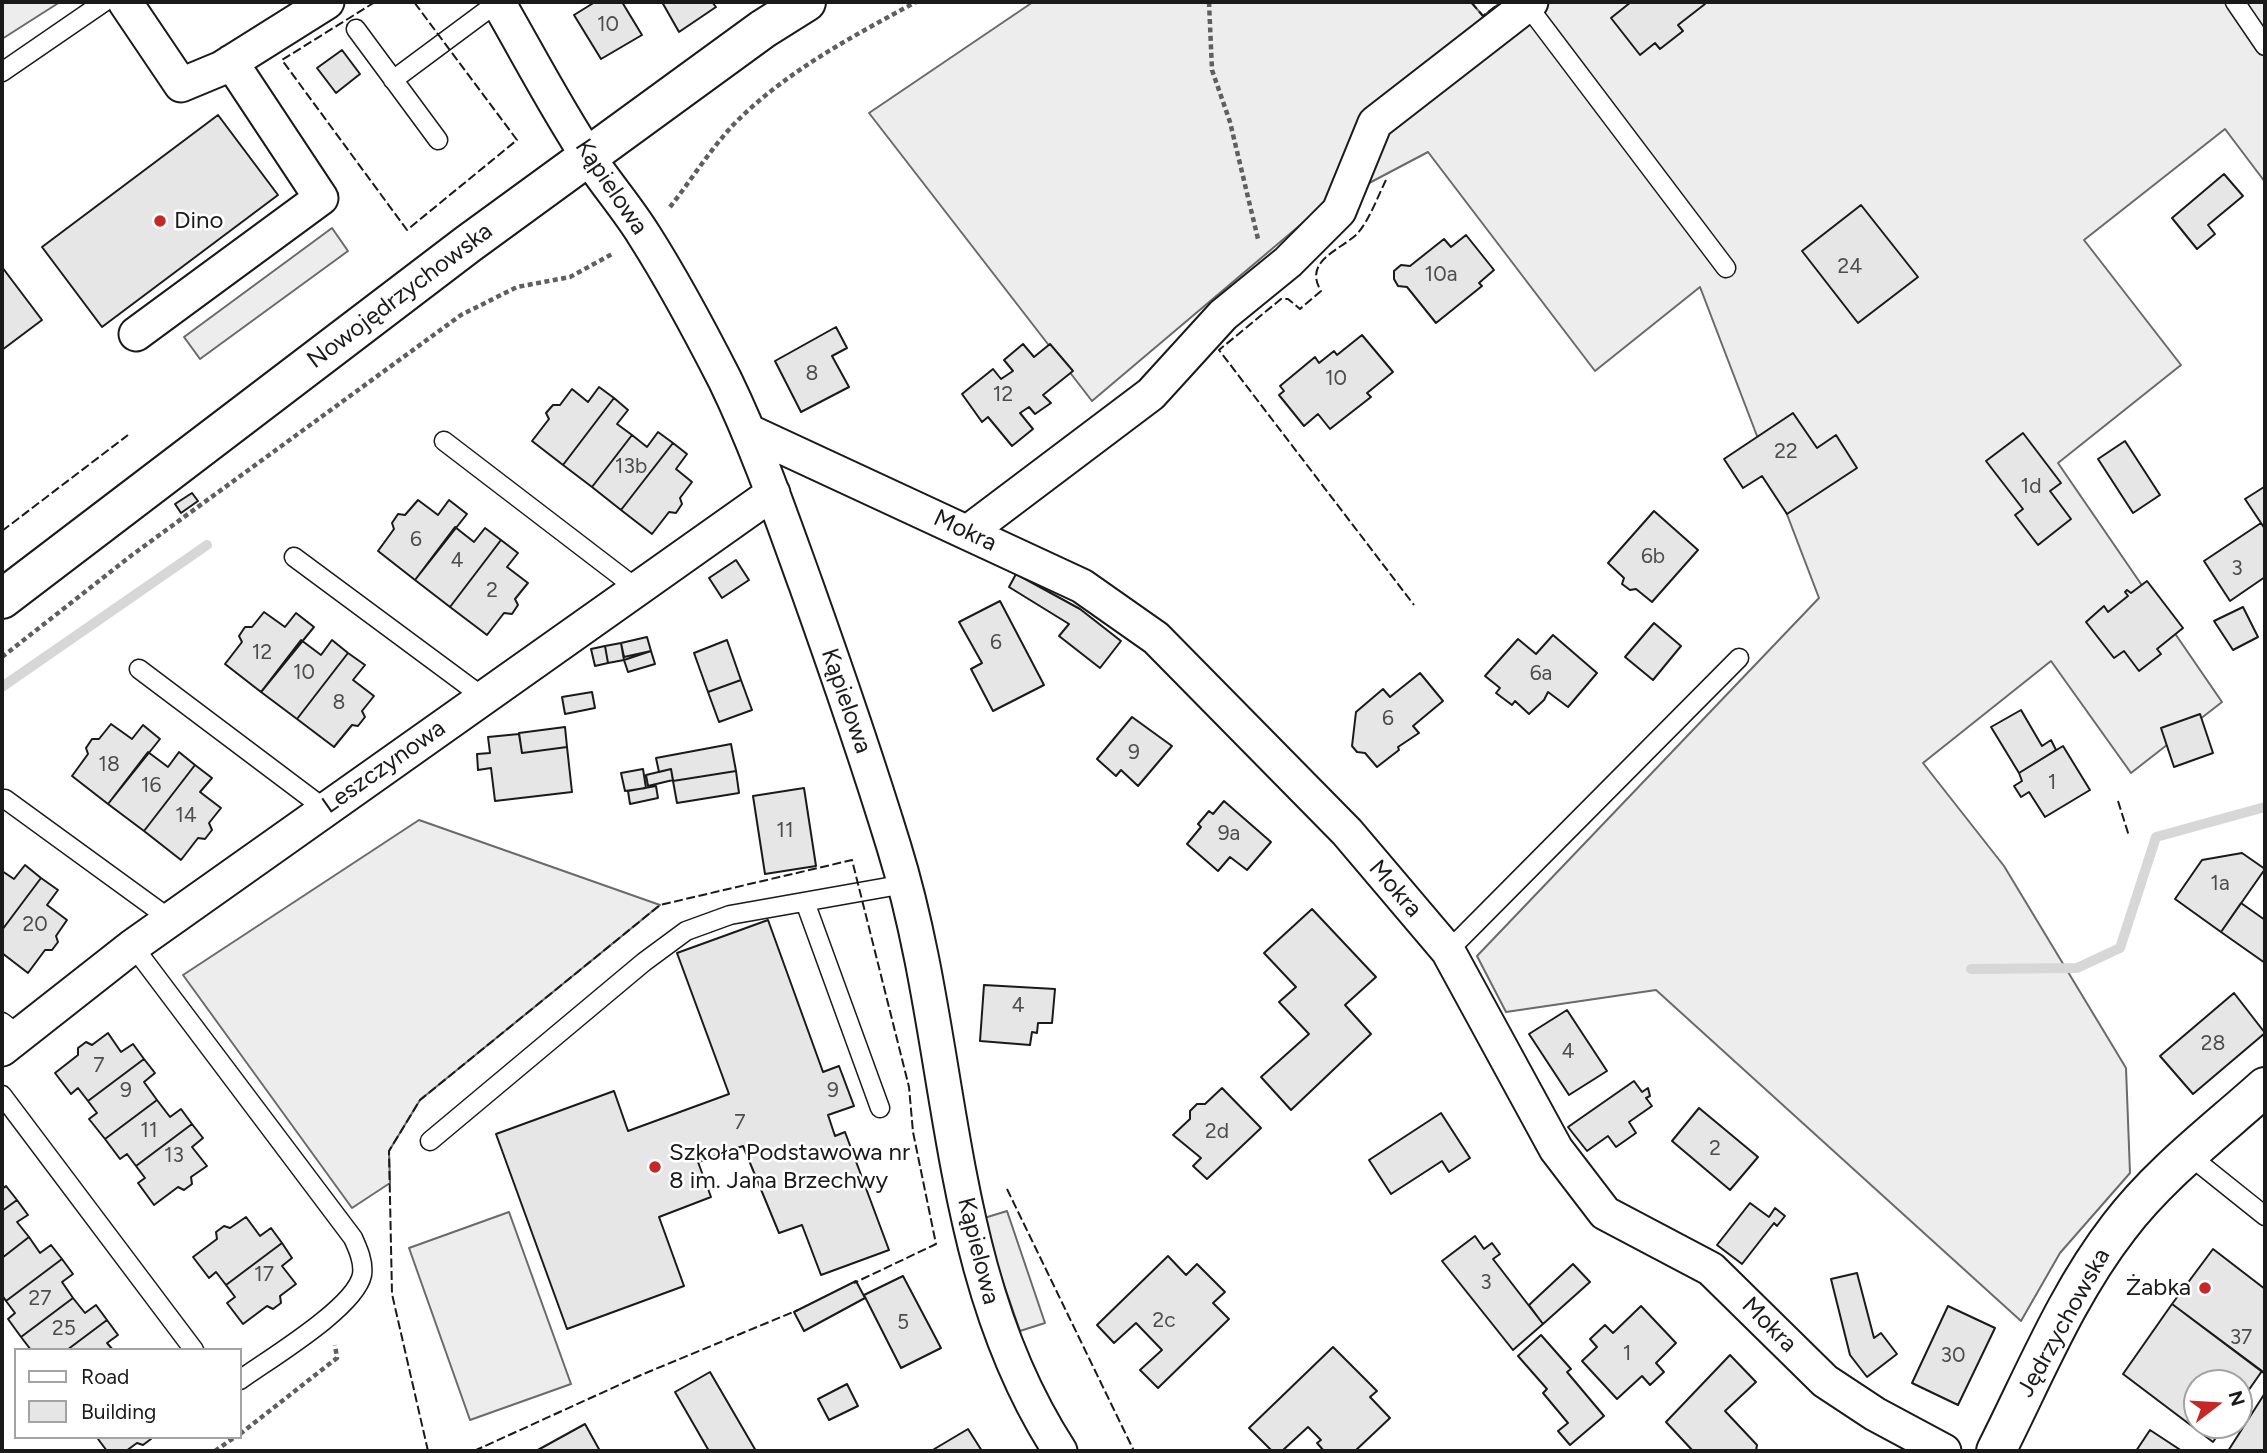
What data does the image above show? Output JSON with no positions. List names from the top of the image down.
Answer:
{
  "streets": {
    "street": [
      "Kąpielowa",
      "Nowojędrzychowska",
      "Mokra",
      "Leszczynowa",
      "Jędrzychowska"
    ]
  },
  "crossings": [
    ["Kąpielowa", "Nowojędrzychowska"],
    ["Kąpielowa", "Mokra"],
    ["Kąpielowa", "Leszczynowa"]
  ],
  "places": ["Dino", "Szkoła Podstawowa nr 8 im. Jana Brzechwy", "Żabka"],
  "house_numbers": [
    "10",
    "24",
    "10a",
    "8",
    "10",
    "12",
    "22",
    "13b",
    "1d",
    "6",
    "6b",
    "4",
    "3",
    "2",
    "6",
    "12",
    "10",
    "6a",
    "8",
    "6",
    "9",
    "18",
    "1",
    "16",
    "14",
    "11",
    "9a",
    "1a",
    "20",
    "4",
    "28",
    "4",
    "7",
    "9",
    "9",
    "7",
    "11",
    "2d",
    "2",
    "13",
    "17",
    "3",
    "27",
    "2c",
    "5",
    "25",
    "37",
    "1",
    "30"
  ],
  "legend": ["Road", "Building"],
  "north": "right"
}
